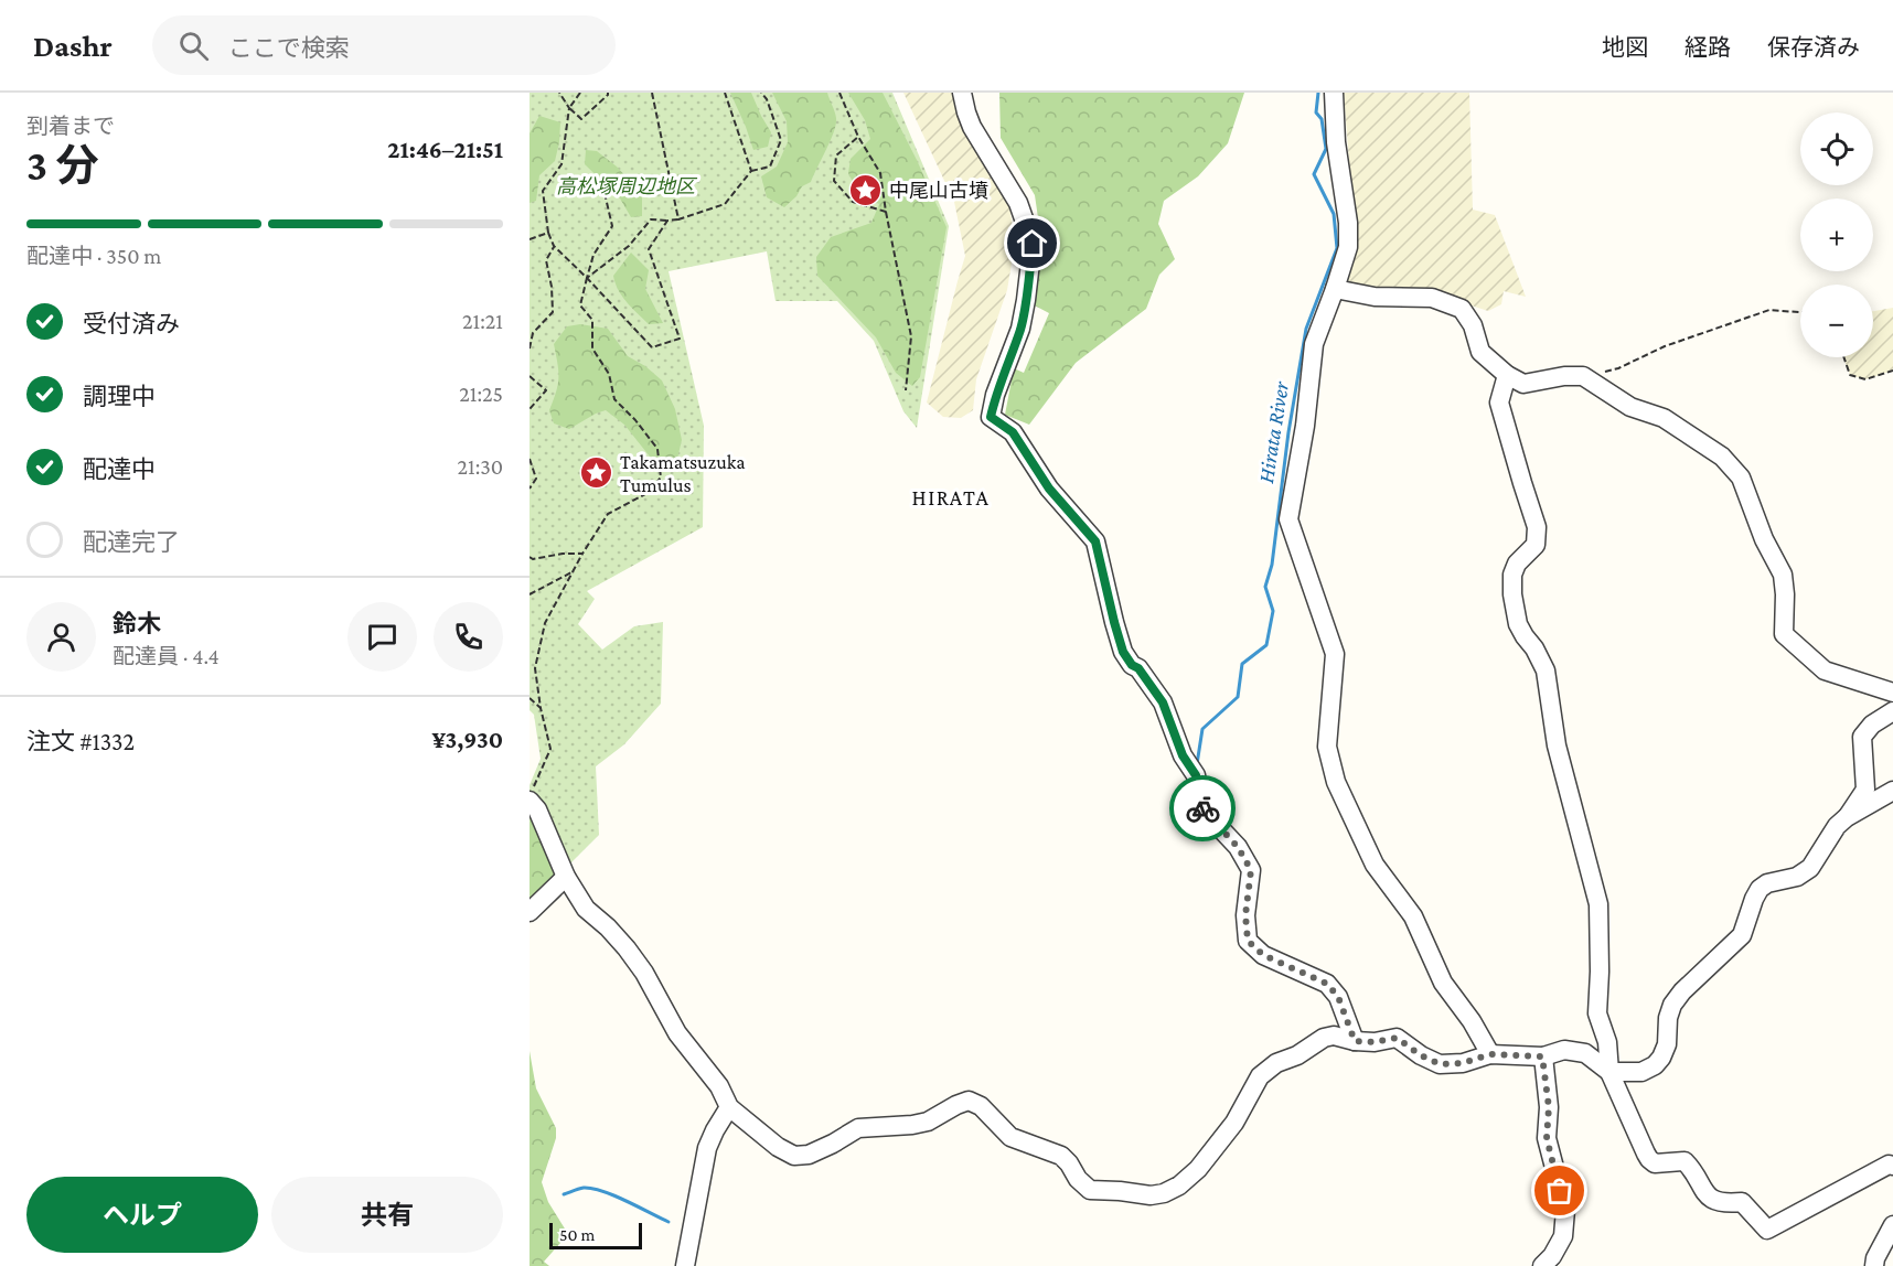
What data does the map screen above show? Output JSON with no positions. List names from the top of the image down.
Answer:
{
  "districts": ["HIRATA"],
  "water": ["Hirata River"],
  "parks": ["高松塚周辺地区"],
  "places": {
    "place": ["中尾山古墳", "Takamatsuzuka Tumulus"]
  },
  "scale_bar": "50 m",
  "page": {
    "header": "Dashr",
    "search": "ここで検索",
    "nav": ["地図", "経路", "保存済み"],
    "heading": ["3 分", "到着まで", "21:46–21:51"],
    "panel": [
      "鈴木",
      "配達員 · 4.4",
      "注文 #1332",
      "¥3,930"
    ],
    "map_buttons": ["+", "−"],
    "bar": "配達中 · 350 m",
    "list": [
      ["受付済み", "21:21"],
      ["調理中", "21:25"],
      ["配達中", "21:30"],
      "配達完了"
    ],
    "buttons": ["ヘルプ", "共有"],
    "scale": "50 m"
  }
}
